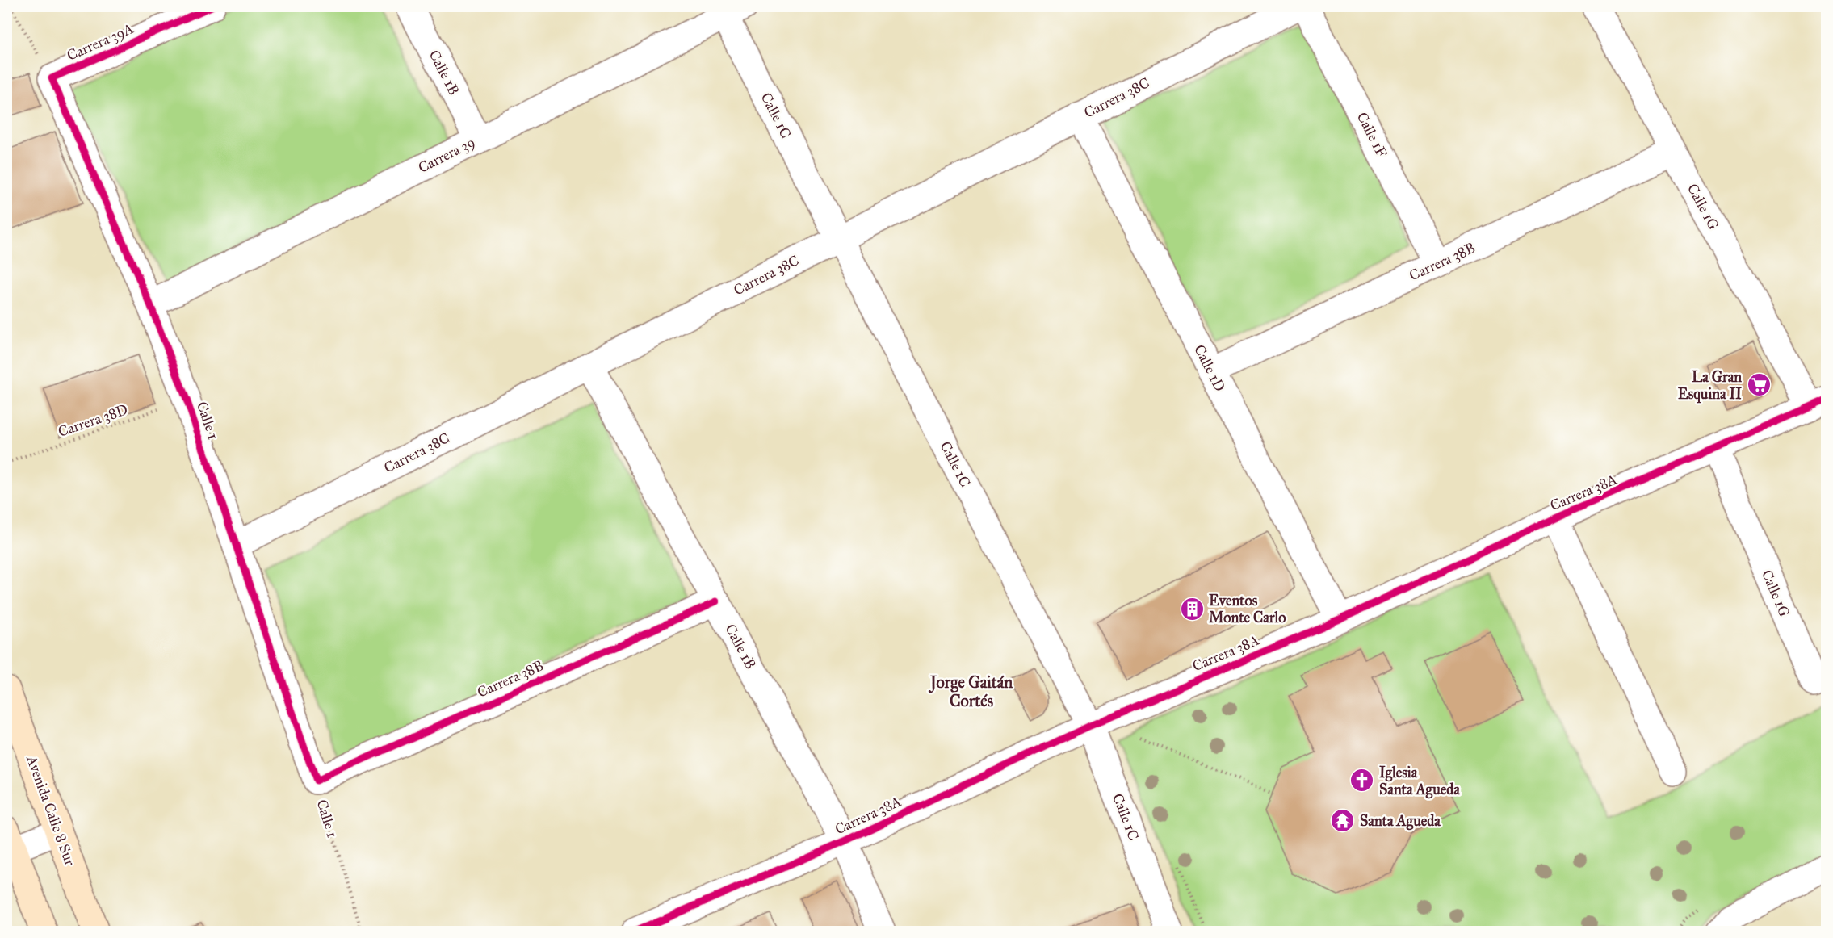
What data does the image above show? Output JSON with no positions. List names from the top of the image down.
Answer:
{
  "streets": {
    "main road": ["Avenida Calle 8 Sur"],
    "street": [
      "Carrera 39A",
      "Calle 1B",
      "Carrera 38C",
      "Calle 1C",
      "Calle 1F",
      "Carrera 39",
      "Calle 1G",
      "Carrera 38B",
      "Calle 1D",
      "Calle 1",
      "Carrera 38A"
    ],
    "path": ["Carrera 38D"]
  },
  "crossings": [
    ["Carrera 39A", "Calle 1"],
    ["Calle 1B", "Carrera 38C"],
    ["Calle 1B", "Carrera 39"],
    ["Calle 1B", "Carrera 38B"],
    ["Calle 1B", "Carrera 38A"],
    ["Carrera 38C", "Calle 1C"],
    ["Carrera 38C", "Calle 1D"],
    ["Carrera 38C", "Calle 1"],
    ["Calle 1C", "Carrera 39"],
    ["Calle 1C", "Carrera 38A"],
    ["Calle 1F", "Carrera 38B"],
    ["Carrera 39", "Calle 1"],
    ["Calle 1G", "Carrera 38B"],
    ["Calle 1G", "Carrera 38A"],
    ["Carrera 38B", "Calle 1D"],
    ["Carrera 38B", "Calle 1"],
    ["Calle 1D", "Carrera 38A"],
    ["Carrera 38D", "Calle 1"]
  ],
  "districts": ["Jorge Gaitán Cortés"],
  "places": {
    "supermarket": ["La Gran Esquina II"],
    "building": ["Eventos Monte Carlo"],
    "church": ["Iglesia Santa Agueda"],
    "temple": ["Santa Agueda"]
  }
}
